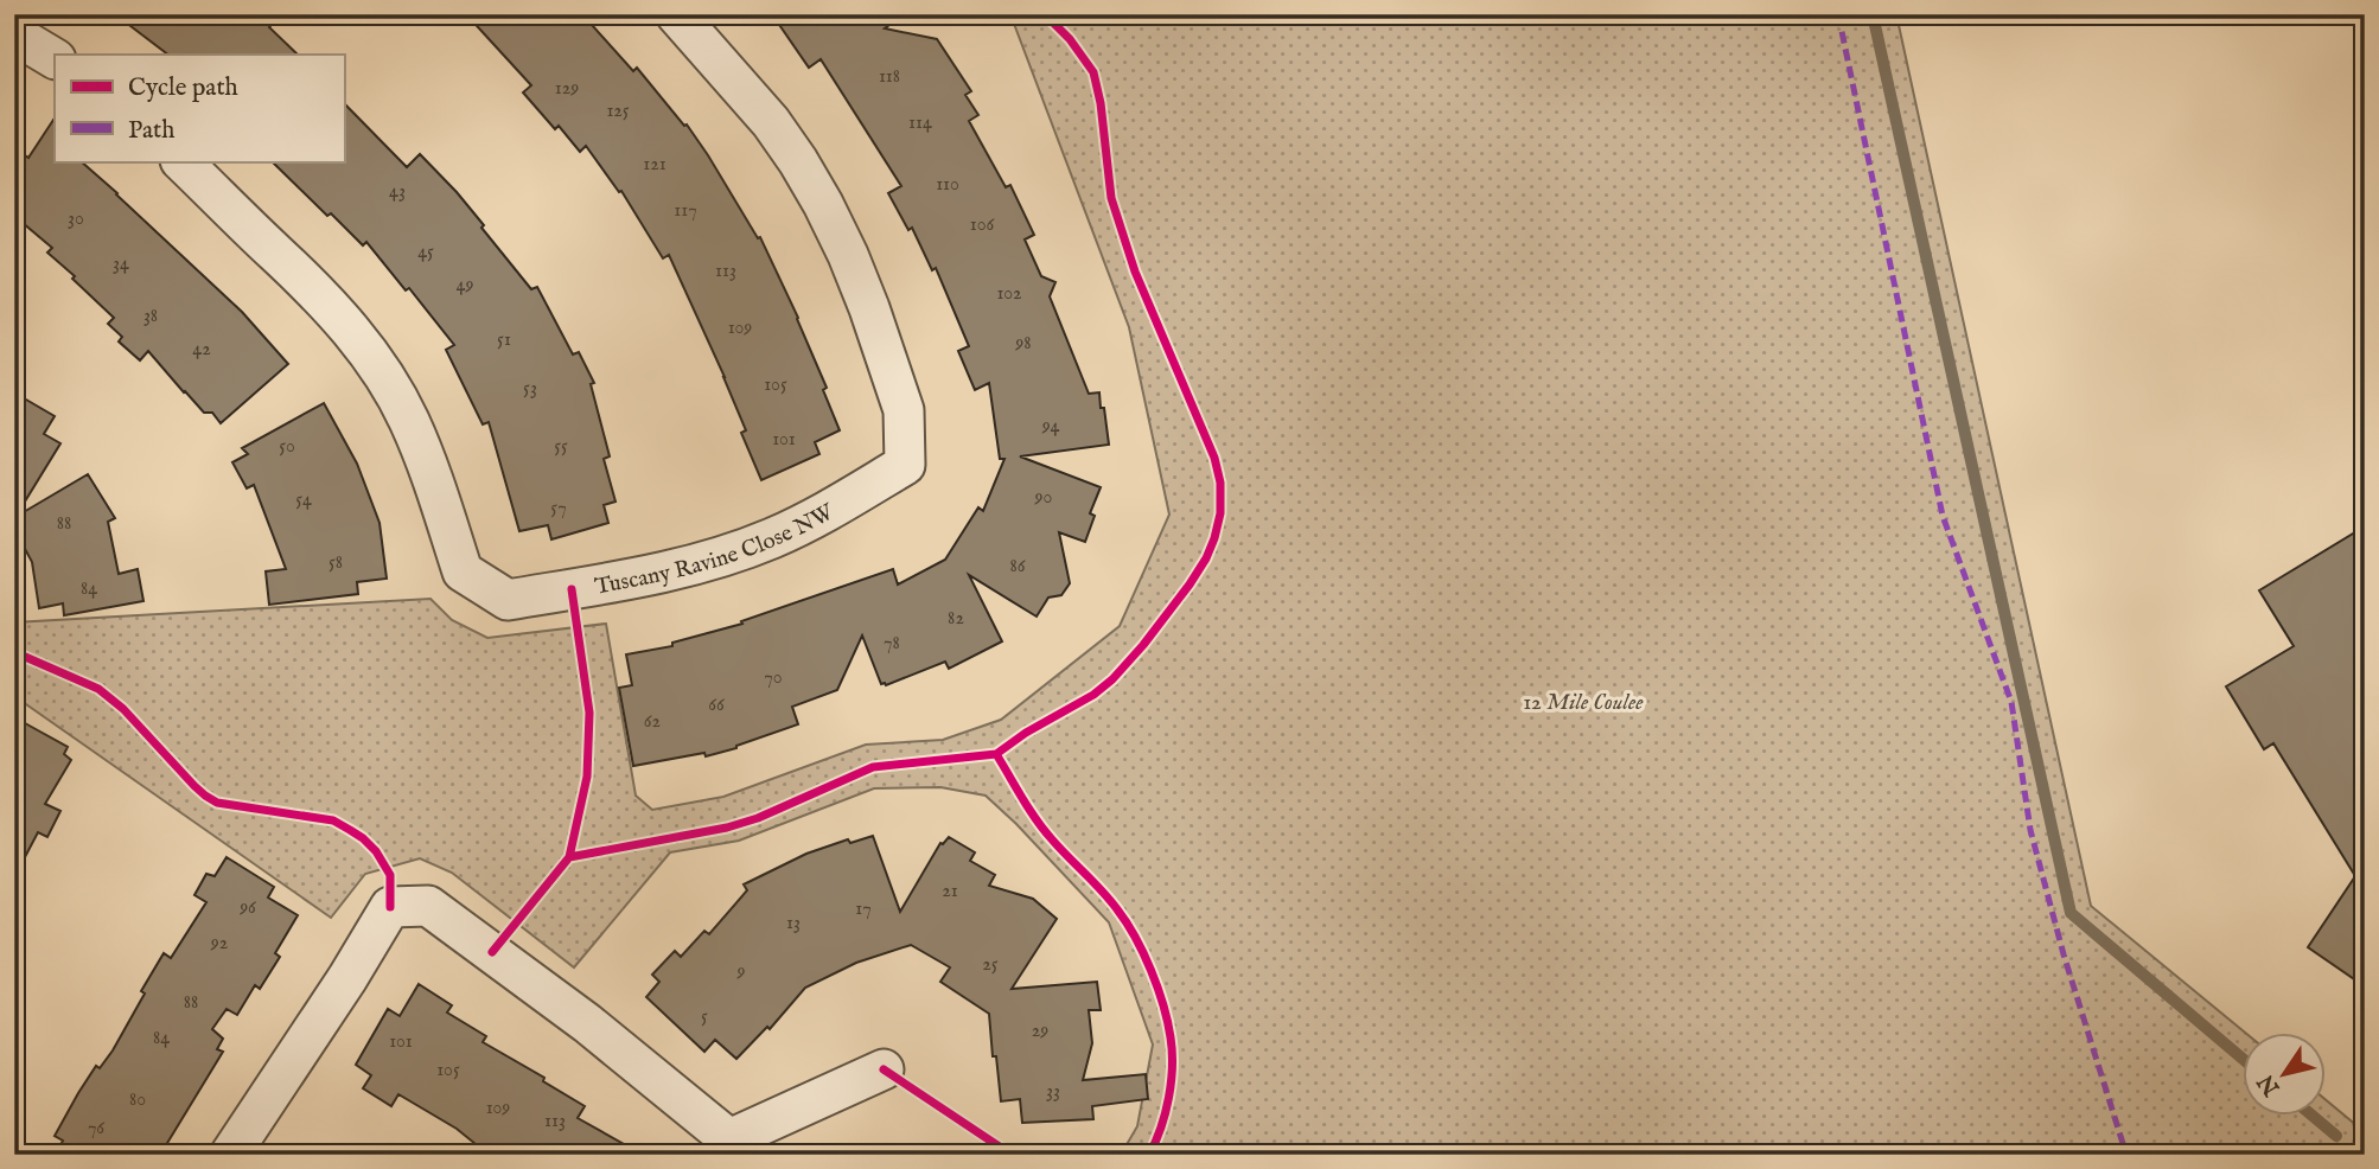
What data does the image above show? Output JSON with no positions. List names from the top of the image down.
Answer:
{
  "streets": {
    "street": ["Tuscany Ravine Close NW"]
  },
  "parks": ["12 Mile Coulee"],
  "house_numbers": [
    "118",
    "129",
    "125",
    "114",
    "121",
    "110",
    "43",
    "117",
    "30",
    "106",
    "45",
    "34",
    "113",
    "49",
    "102",
    "38",
    "109",
    "51",
    "98",
    "42",
    "105",
    "53",
    "94",
    "101",
    "50",
    "55",
    "90",
    "54",
    "57",
    "88",
    "58",
    "86",
    "84",
    "82",
    "78",
    "70",
    "66",
    "62",
    "21",
    "96",
    "17",
    "13",
    "92",
    "25",
    "9",
    "88",
    "5",
    "29",
    "84",
    "101",
    "105",
    "33",
    "80",
    "109",
    "113",
    "76"
  ],
  "legend": ["Cycle path", "Path"],
  "north": "bottom left"
}
